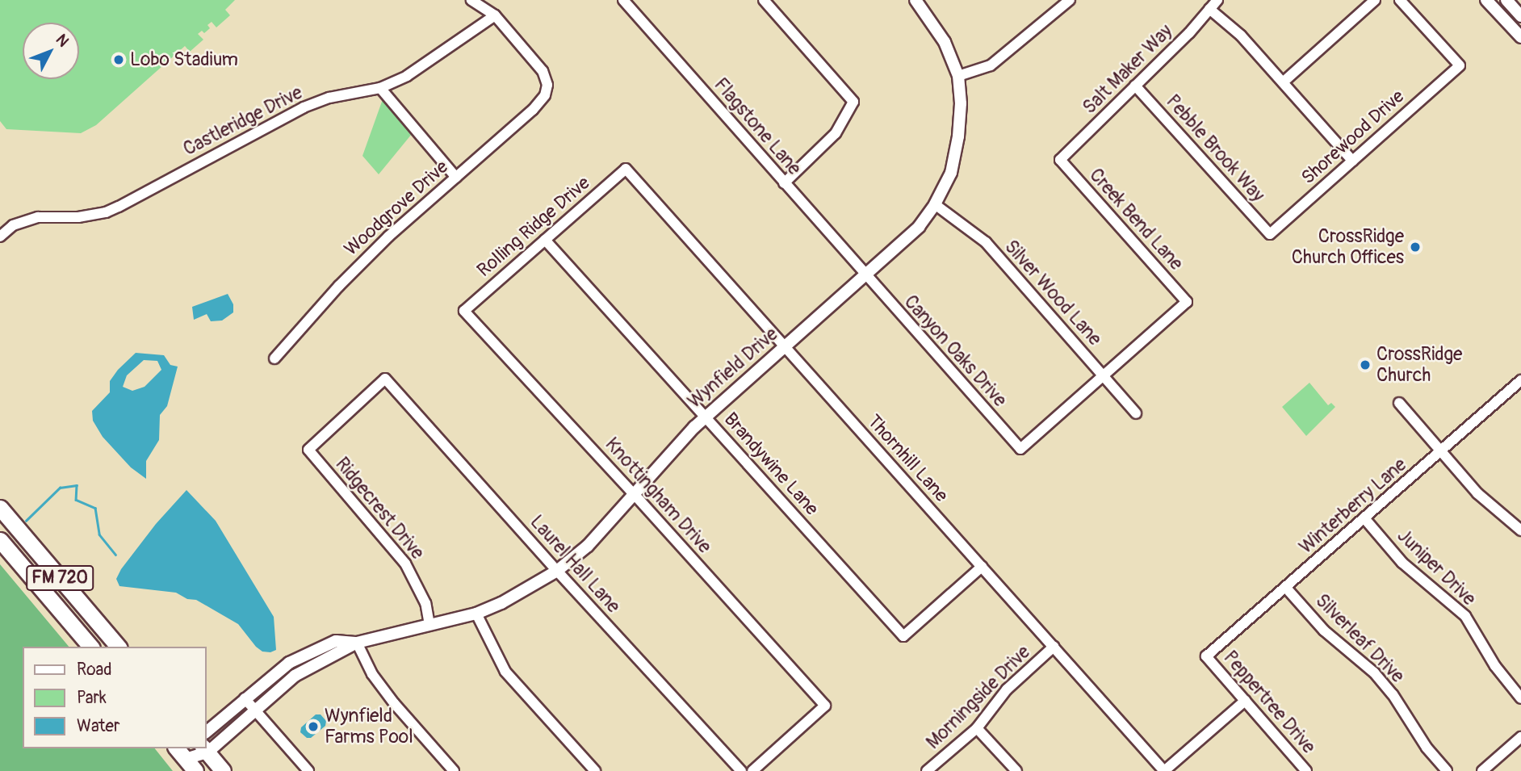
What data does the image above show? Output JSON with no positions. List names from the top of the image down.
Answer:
{
  "streets": {
    "main road": ["FM 720"],
    "street": [
      "Salt Maker Way",
      "Castleridge Drive",
      "Flagstone Lane",
      "Shorewood Drive",
      "Pebble Brook Way",
      "Woodgrove Drive",
      "Creek Bend Lane",
      "Rolling Ridge Drive",
      "Silver Wood Lane",
      "Canyon Oaks Drive",
      "Wynfield Drive",
      "Thornhill Lane",
      "Brandywine Lane",
      "Knottingham Drive",
      "Winterberry Lane",
      "Ridgecrest Drive",
      "Laurel Hall Lane",
      "Juniper Drive",
      "Silverleaf Drive",
      "Morningside Drive",
      "Peppertree Drive"
    ]
  },
  "crossings": [
    ["Salt Maker Way", "Pebble Brook Way"],
    ["Salt Maker Way", "Creek Bend Lane"],
    ["Castleridge Drive", "Woodgrove Drive"],
    ["Flagstone Lane", "Canyon Oaks Drive"],
    ["Flagstone Lane", "Wynfield Drive"],
    ["Shorewood Drive", "Pebble Brook Way"],
    ["Creek Bend Lane", "Silver Wood Lane"],
    ["Creek Bend Lane", "Canyon Oaks Drive"],
    ["Rolling Ridge Drive", "Thornhill Lane"],
    ["Rolling Ridge Drive", "Brandywine Lane"],
    ["Rolling Ridge Drive", "Knottingham Drive"],
    ["Silver Wood Lane", "Canyon Oaks Drive"],
    ["Silver Wood Lane", "Wynfield Drive"],
    ["Canyon Oaks Drive", "Wynfield Drive"],
    ["Wynfield Drive", "Thornhill Lane"],
    ["Wynfield Drive", "Brandywine Lane"],
    ["Wynfield Drive", "Knottingham Drive"],
    ["Wynfield Drive", "Ridgecrest Drive"],
    ["Wynfield Drive", "Laurel Hall Lane"],
    ["Thornhill Lane", "Brandywine Lane"],
    ["Thornhill Lane", "Morningside Drive"],
    ["Winterberry Lane", "Juniper Drive"],
    ["Winterberry Lane", "Silverleaf Drive"],
    ["Winterberry Lane", "Peppertree Drive"],
    ["Ridgecrest Drive", "Laurel Hall Lane"]
  ],
  "places": [
    "Lobo Stadium",
    "CrossRidge Church Offices",
    "CrossRidge Church",
    "Wynfield Farms Pool"
  ],
  "legend": ["Road", "Park", "Water"],
  "north": "top right"
}
